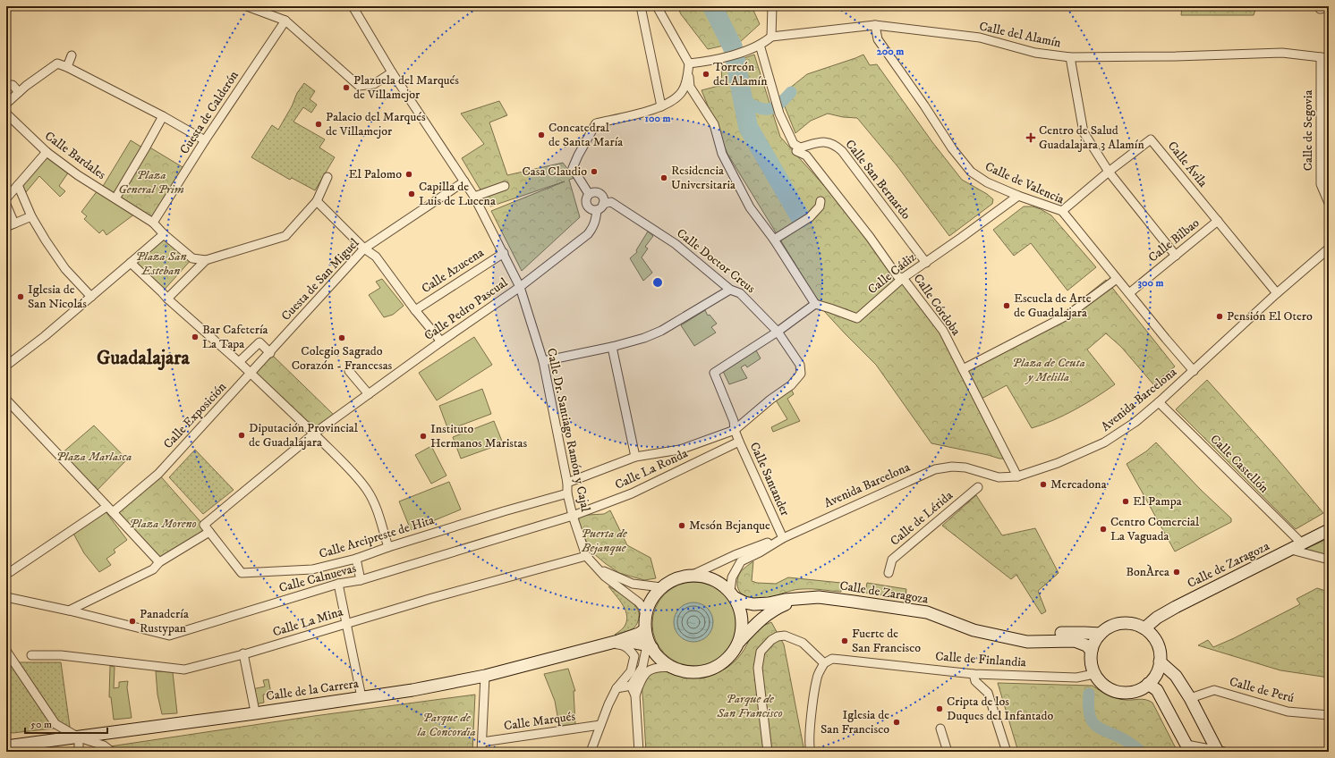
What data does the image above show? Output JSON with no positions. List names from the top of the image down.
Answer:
{
  "streets": {
    "street": [
      "Calle del Alamín",
      "Cuesta de Calderón",
      "Calle de Segovia",
      "Calle Bardales",
      "Calle Ávila",
      "Calle San Bernardo",
      "Calle de Valencia",
      "Calle Bilbao",
      "Calle Doctor Creus",
      "Calle Azucena",
      "Calle Cádiz",
      "Cuesta de San Miguel",
      "Calle Córdoba",
      "Calle Pedro Pascual",
      "Avenida Barcelona",
      "Calle Exposición",
      "Calle Dr. Santiago Ramón y Cajal",
      "Calle Castellón",
      "Calle La Ronda",
      "Calle Santander",
      "Calle de Lérida",
      "Calle Arcipreste de Hita",
      "Calle de Zaragoza",
      "Calle Calnuevas",
      "Calle La Mina",
      "Calle de Finlandia",
      "Calle de la Carrera",
      "Calle de Perú",
      "Calle Marqués"
    ]
  },
  "crossings": [
    ["Calle del Alamín", "Calle de Segovia"],
    ["Calle del Alamín", "Calle de Valencia"],
    ["Cuesta de Calderón", "Calle Bardales"],
    ["Calle Ávila", "Calle de Valencia"],
    ["Calle Ávila", "Calle Bilbao"],
    ["Calle Ávila", "Avenida Barcelona"],
    ["Calle San Bernardo", "Calle Cádiz"],
    ["Calle San Bernardo", "Calle Córdoba"],
    ["Calle de Valencia", "Calle Bilbao"],
    ["Calle de Valencia", "Calle Cádiz"],
    ["Calle de Valencia", "Avenida Barcelona"],
    ["Calle Doctor Creus", "Calle Pedro Pascual"],
    ["Calle Doctor Creus", "Calle Santander"],
    ["Calle Azucena", "Calle Dr. Santiago Ramón y Cajal"],
    ["Calle Cádiz", "Calle Córdoba"],
    ["Cuesta de San Miguel", "Calle Exposición"],
    ["Cuesta de San Miguel", "Calle Dr. Santiago Ramón y Cajal"],
    ["Calle Córdoba", "Avenida Barcelona"],
    ["Calle Pedro Pascual", "Calle Dr. Santiago Ramón y Cajal"],
    ["Calle Pedro Pascual", "Calle Arcipreste de Hita"],
    ["Avenida Barcelona", "Calle Dr. Santiago Ramón y Cajal"],
    ["Avenida Barcelona", "Calle Castellón"],
    ["Avenida Barcelona", "Calle Santander"],
    ["Avenida Barcelona", "Calle de Zaragoza"],
    ["Calle Dr. Santiago Ramón y Cajal", "Calle La Ronda"],
    ["Calle Dr. Santiago Ramón y Cajal", "Calle Arcipreste de Hita"],
    ["Calle Dr. Santiago Ramón y Cajal", "Calle de Zaragoza"],
    ["Calle Dr. Santiago Ramón y Cajal", "Calle Calnuevas"],
    ["Calle Dr. Santiago Ramón y Cajal", "Calle La Mina"],
    ["Calle Castellón", "Calle de Zaragoza"],
    ["Calle La Ronda", "Calle Santander"],
    ["Calle La Ronda", "Calle Calnuevas"],
    ["Calle de Zaragoza", "Calle de Finlandia"]
  ],
  "districts": ["Guadalajara"],
  "parks": [
    "Plaza General Prim",
    "Plaza San Esteban",
    "Plaza de Ceuta y Melilla",
    "Plaza Marlasca",
    "Plaza Moreno",
    "Puerta de Bejanque",
    "Parque de San Francisco",
    "Parque de la Concordia"
  ],
  "places": {
    "other": [
      "Torreón del Alamín",
      "Plazuela del Marqués de Villamejor",
      "Palacio del Marqués de Villamejor",
      "Concatedral de Santa María",
      "Casa Claudio",
      "El Palomo",
      "Residencia Universitaria",
      "Capilla de Luis de Lucena",
      "Iglesia de San Nicolás",
      "Escuela de Arte de Guadalajara",
      "Pensión El Otero",
      "Bar Cafetería La Tapa",
      "Colegio Sagrado Corazón - Francesas",
      "Diputación Provincial de Guadalajara",
      "Instituto Hermanos Maristas",
      "Mercadona",
      "El Pampa",
      "Mesón Bejanque",
      "Centro Comercial La Vaguada",
      "BonÀrea",
      "Panadería Rustypan",
      "Fuerte de San Francisco",
      "Cripta de los Duques del Infantado",
      "Iglesia de San Francisco"
    ],
    "health": ["Centro de Salud Guadalajara 3 Alamín"]
  },
  "scale_bar": "50 m",
  "rings": ["200 m", "100 m", "300 m"]
}
